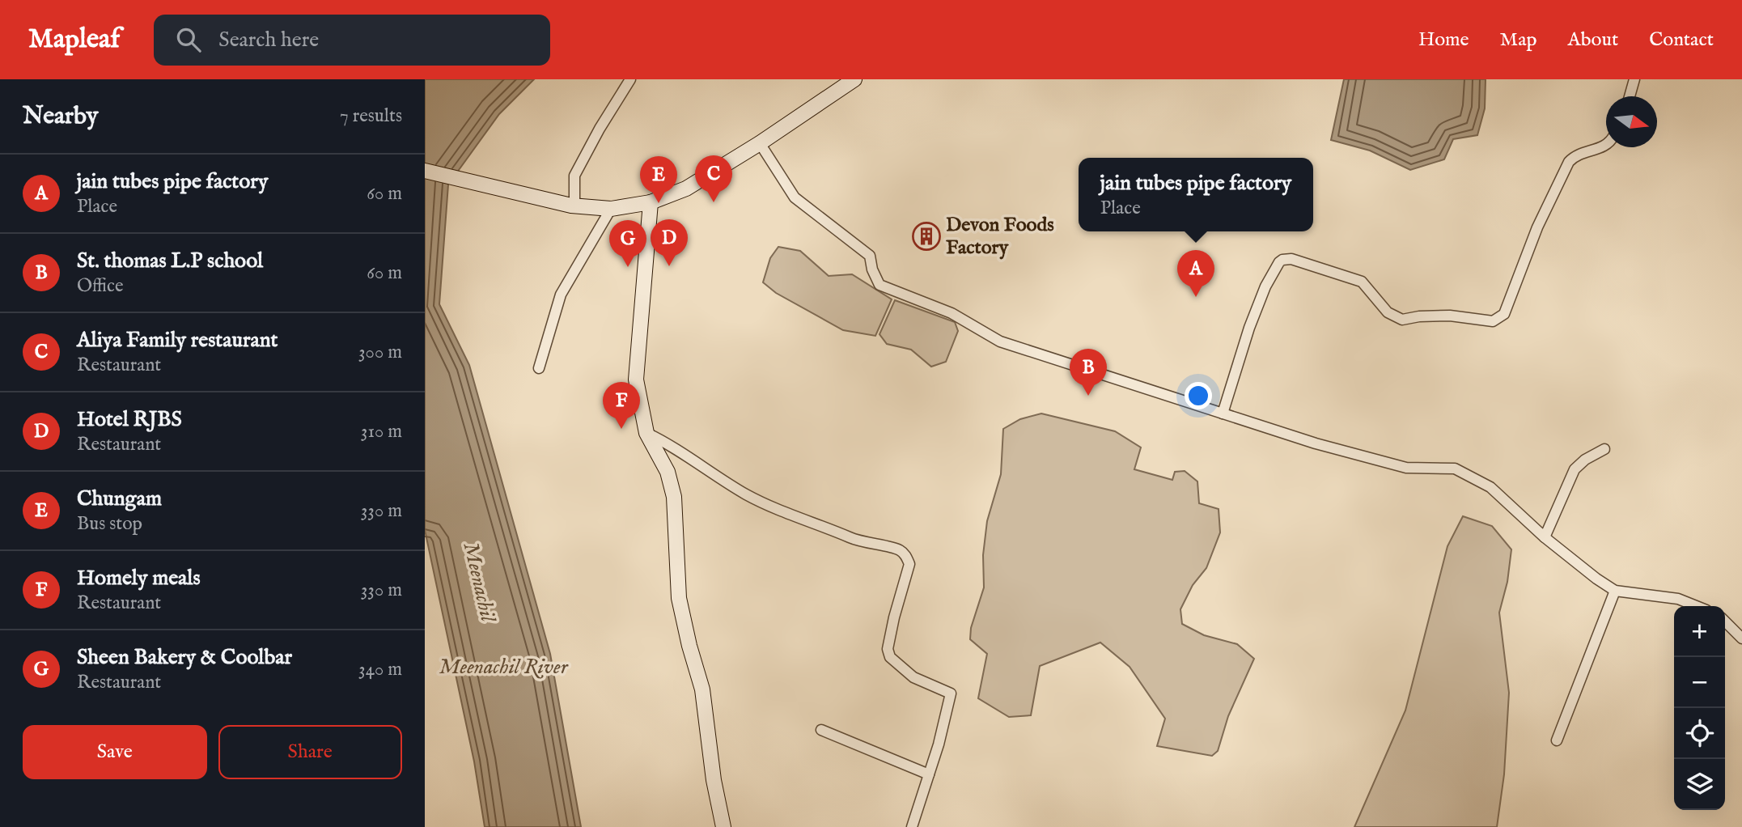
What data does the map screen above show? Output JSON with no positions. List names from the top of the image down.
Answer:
{
  "water": ["Meenachil", "Meenachil River"],
  "places": {
    "building": ["Devon Foods Factory"]
  },
  "north": "right",
  "page": {
    "header": "Mapleaf",
    "search": "Search here",
    "nav": [
      "Home",
      "Map",
      "About",
      "Contact"
    ],
    "heading": ["Nearby", "7 results"],
    "list": [
      {
        "mark": "A",
        "name": "jain tubes pipe factory",
        "note": "Place",
        "value": "60 m"
      },
      {
        "mark": "B",
        "name": "St. thomas L.P school",
        "note": "Office",
        "value": "60 m"
      },
      {
        "mark": "C",
        "name": "Aliya Family restaurant",
        "note": "Restaurant",
        "value": "300 m"
      },
      {
        "mark": "D",
        "name": "Hotel RJBS",
        "note": "Restaurant",
        "value": "310 m"
      },
      {
        "mark": "E",
        "name": "Chungam",
        "note": "Bus stop",
        "value": "330 m"
      },
      {
        "mark": "F",
        "name": "Homely meals",
        "note": "Restaurant",
        "value": "330 m"
      },
      {
        "mark": "G",
        "name": "Sheen Bakery & Coolbar",
        "note": "Restaurant",
        "value": "340 m"
      }
    ],
    "pins": [
      "C",
      "E",
      "D",
      "G",
      "A",
      "B",
      "F"
    ],
    "popup": ["jain tubes pipe factory", "Place"],
    "map_buttons": ["+", "−"],
    "buttons": ["Save", "Share"]
  }
}
